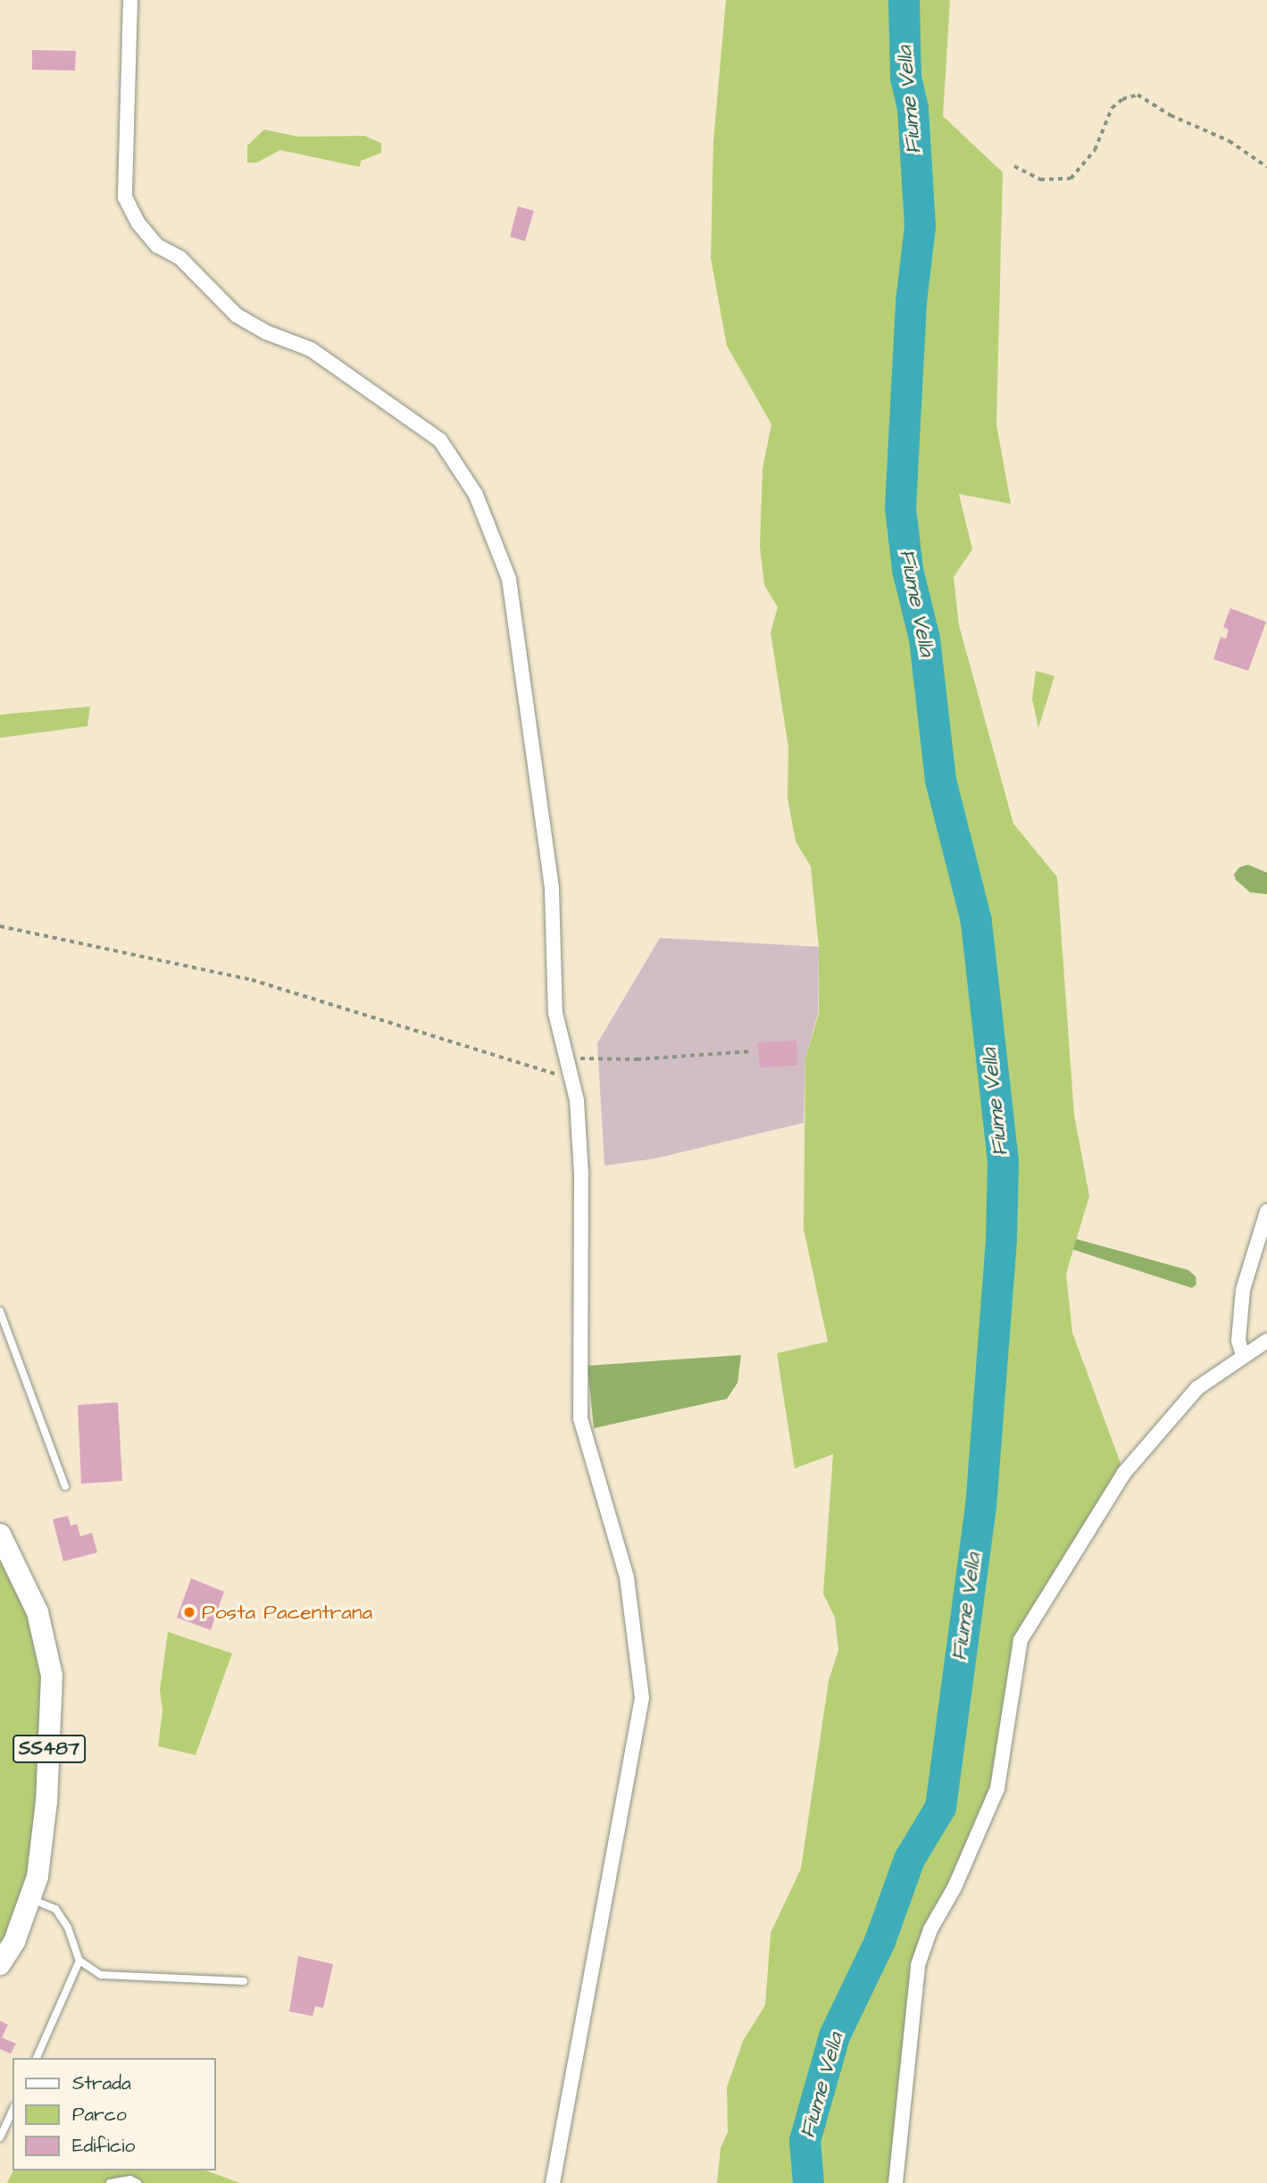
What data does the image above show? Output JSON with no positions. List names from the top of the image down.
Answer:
{
  "streets": {
    "main road": ["SS487"]
  },
  "water": ["Fiume Vella"],
  "places": ["Posta Pacentrana"],
  "legend": ["Strada", "Parco", "Edificio"]
}
